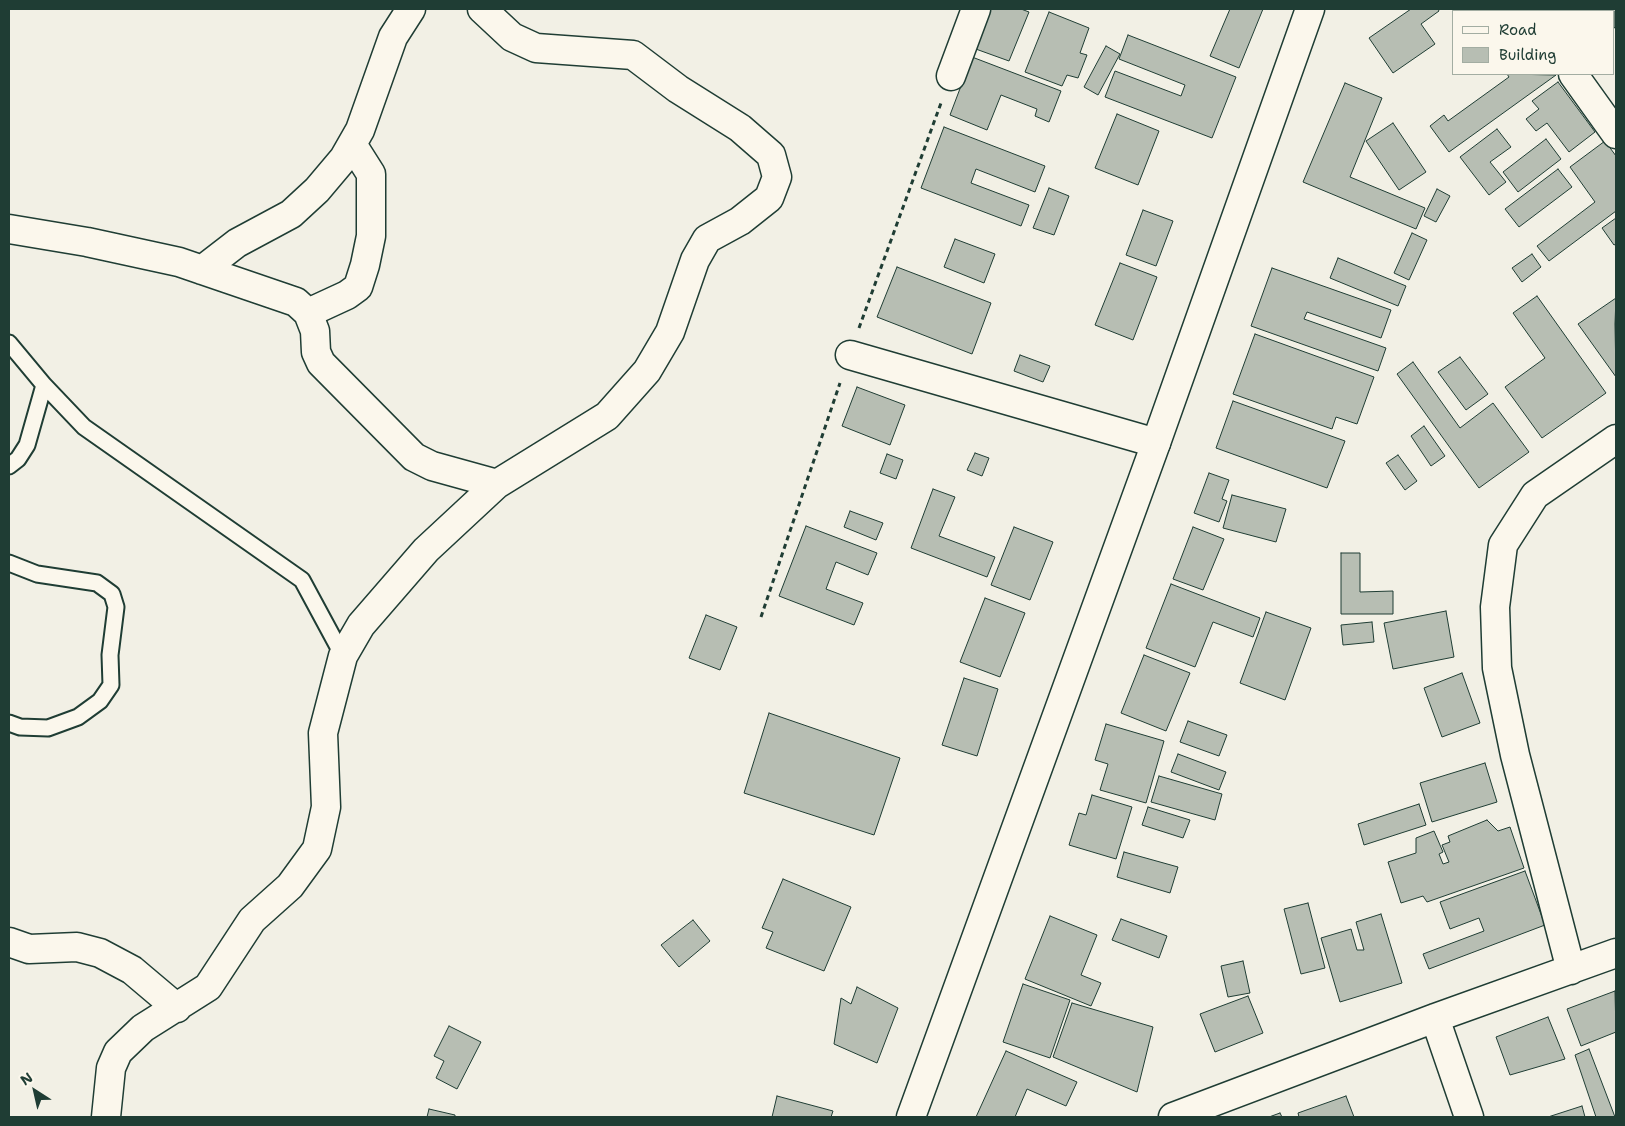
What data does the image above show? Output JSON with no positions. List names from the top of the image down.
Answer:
{
  "legend": ["Road", "Building"],
  "north": "top left"
}
